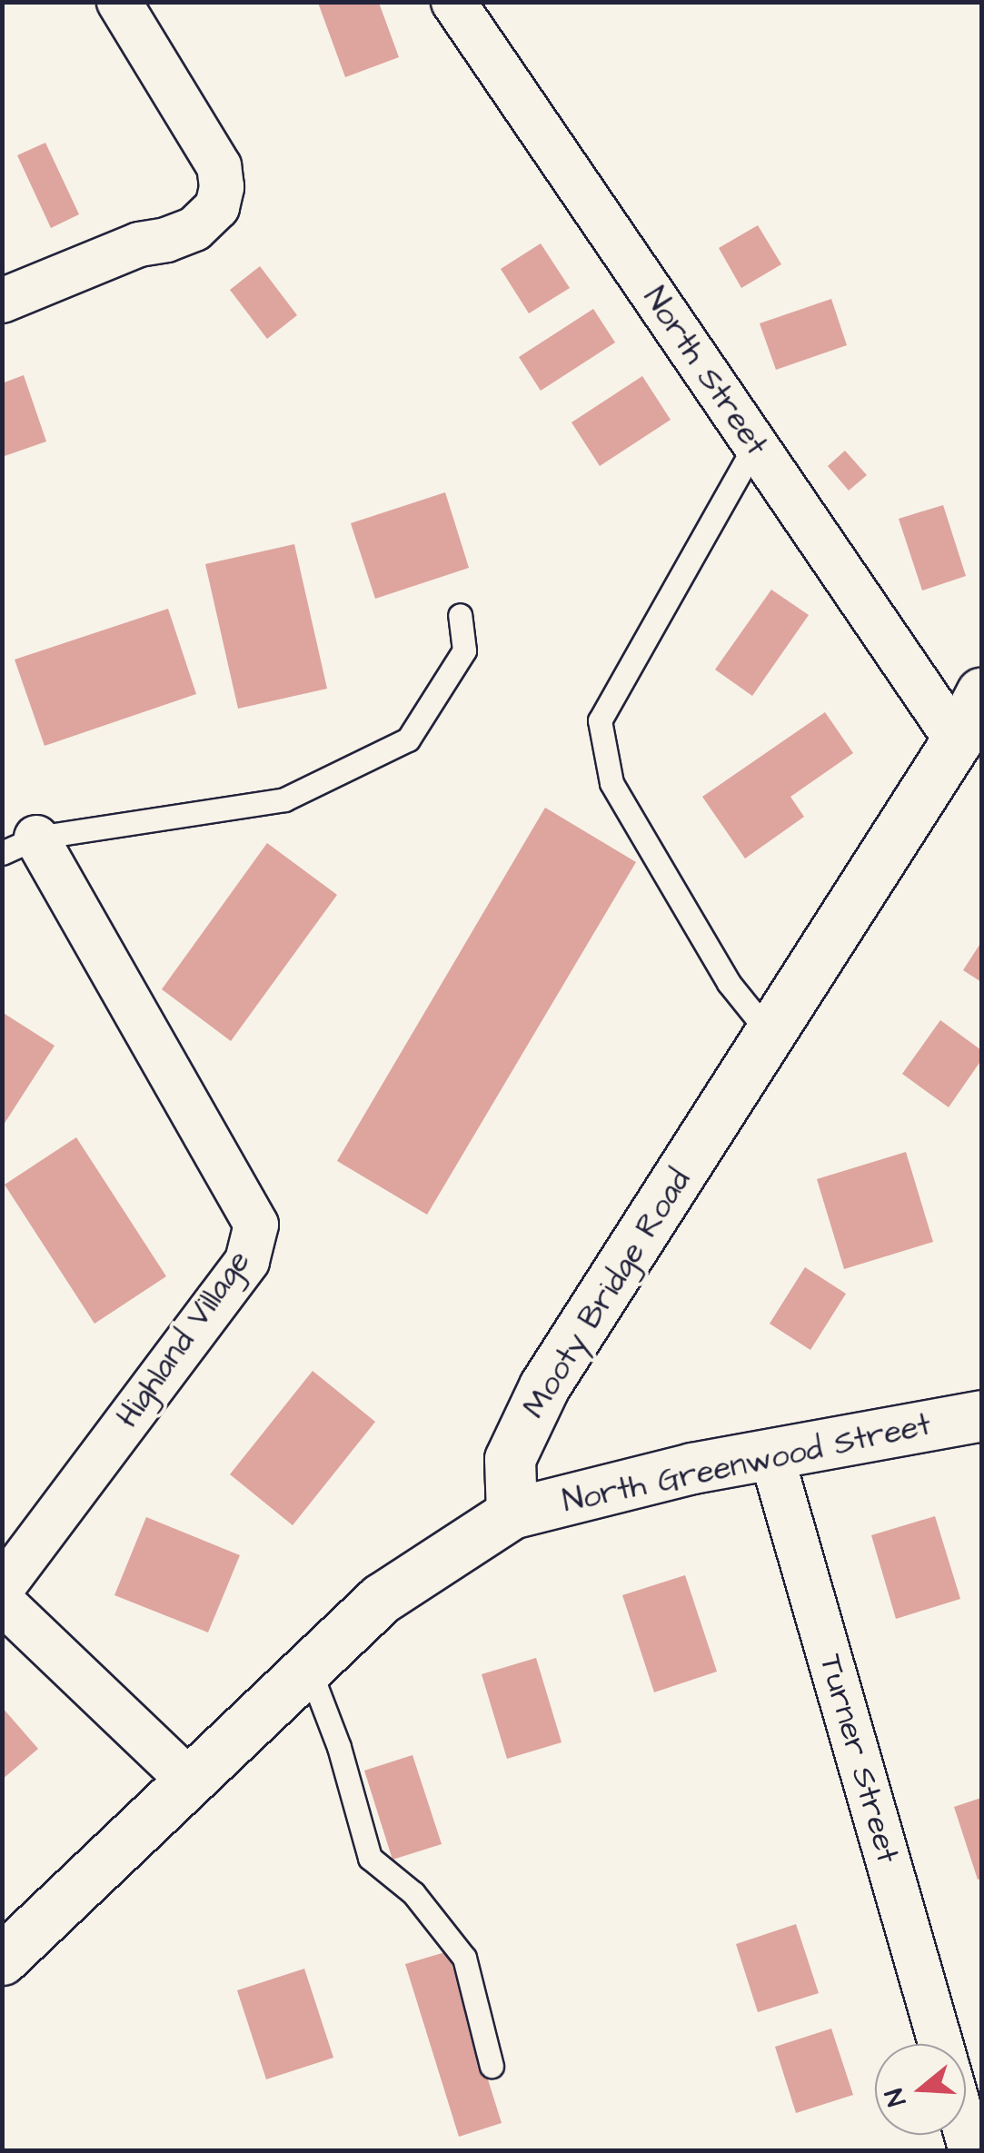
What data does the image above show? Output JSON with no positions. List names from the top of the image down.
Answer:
{
  "streets": {
    "main road": ["Mooty Bridge Road", "North Greenwood Street"],
    "street": ["North Street", "Highland Village", "Turner Street"]
  },
  "crossings": [
    ["North Street", "Mooty Bridge Road"],
    ["Mooty Bridge Road", "North Greenwood Street"],
    ["North Greenwood Street", "Turner Street"]
  ],
  "north": "left"
}
